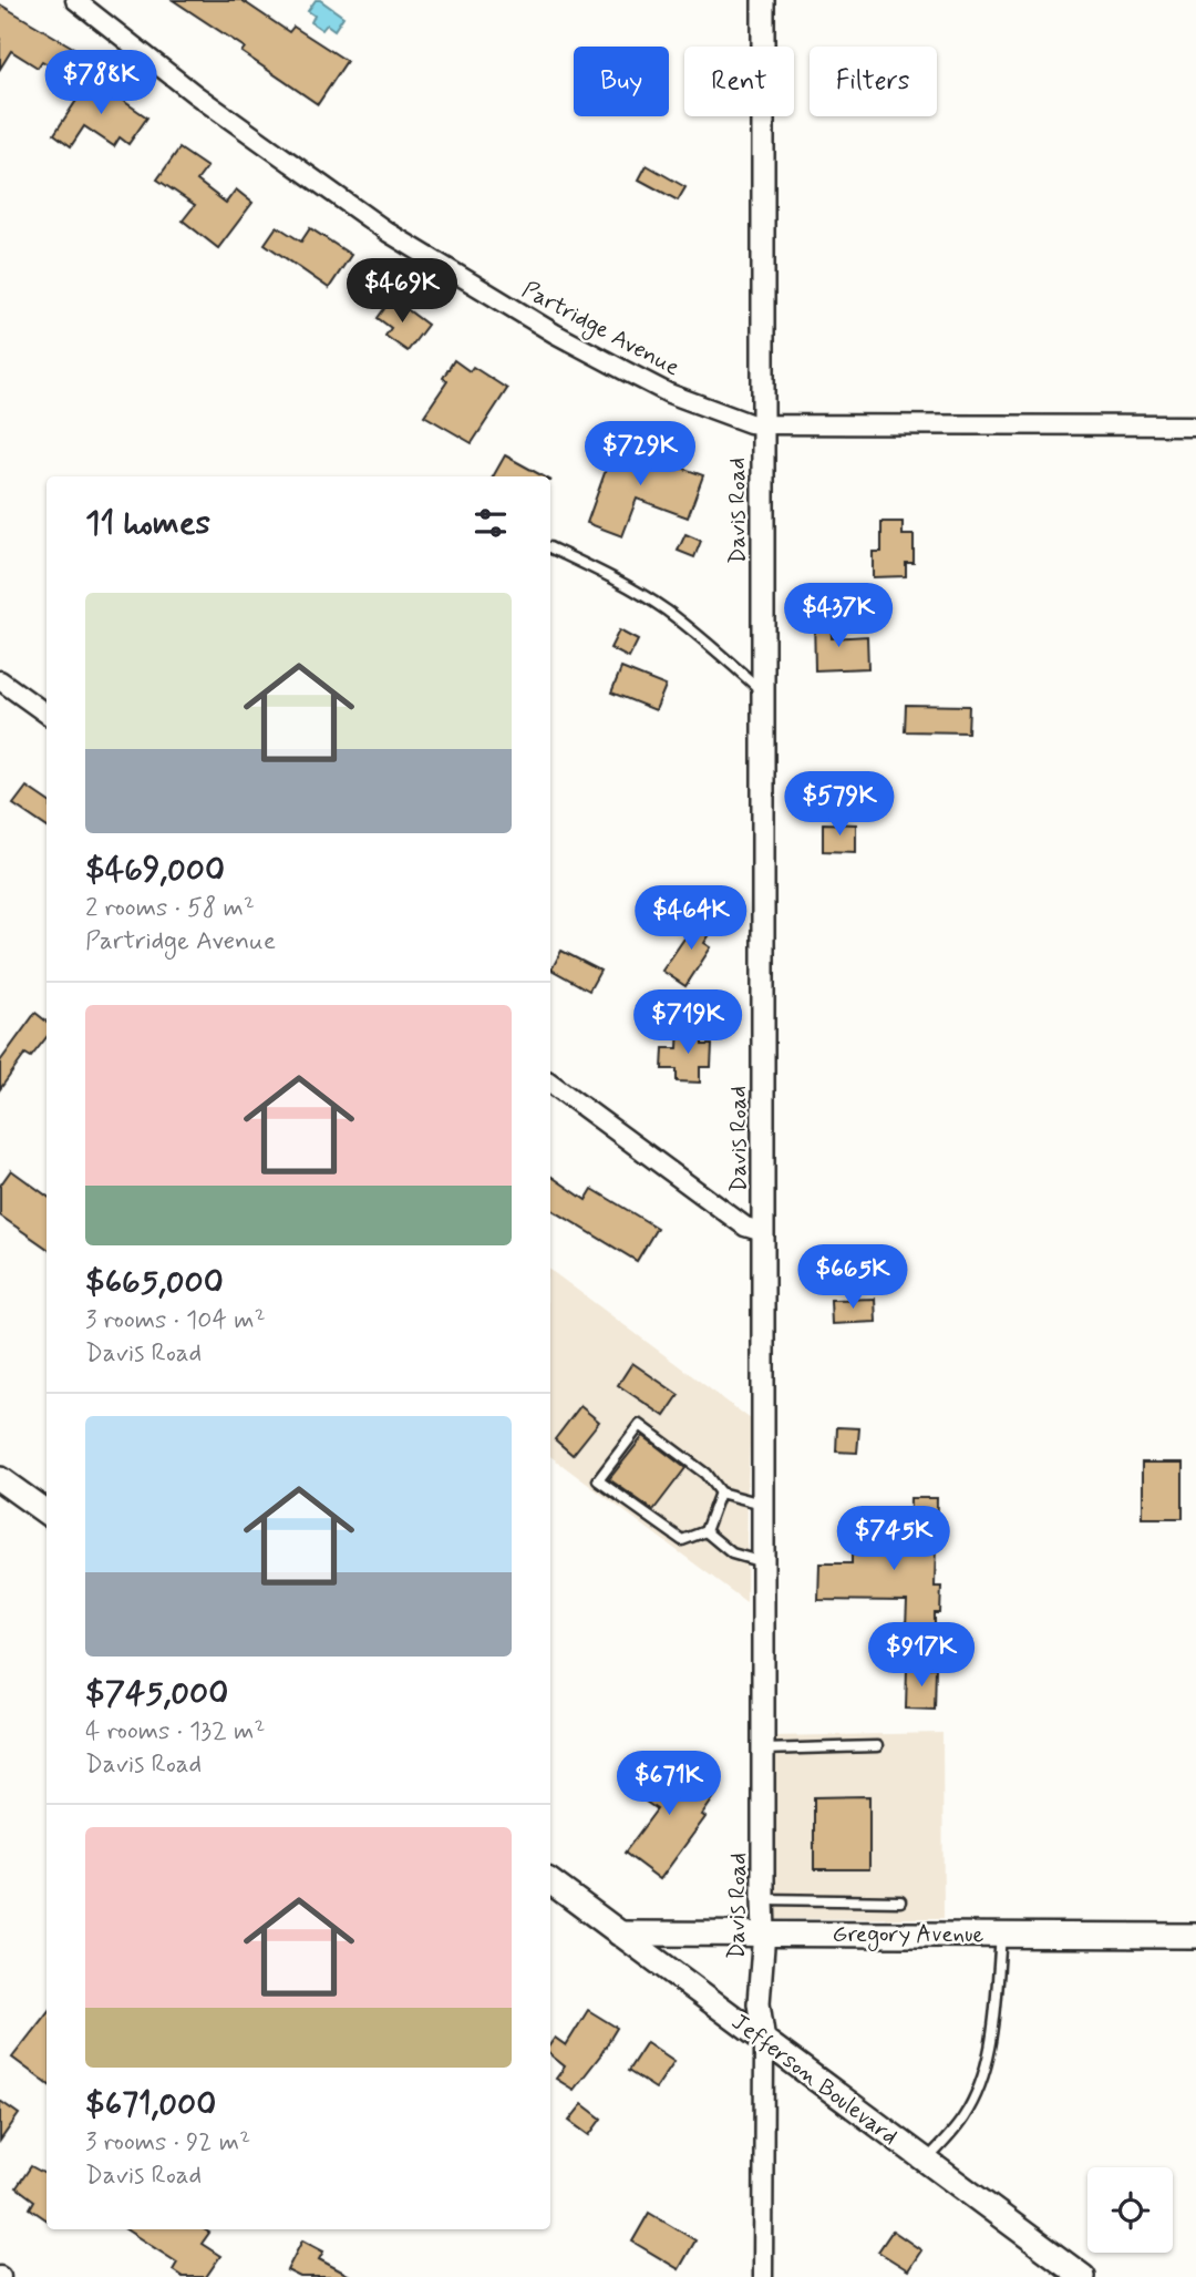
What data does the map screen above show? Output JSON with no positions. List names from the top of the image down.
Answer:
{
  "streets": {
    "main road": ["Gregory Avenue", "Jefferson Boulevard"],
    "street": ["Partridge Avenue", "Davis Road"]
  },
  "crossings": [
    ["Partridge Avenue", "Davis Road"],
    ["Davis Road", "Gregory Avenue"],
    ["Davis Road", "Jefferson Boulevard"],
    ["Gregory Avenue", "Jefferson Boulevard"]
  ],
  "page": {
    "chip": ["Buy", "Rent", "Filters"],
    "price": [
      "$788K",
      "$469K",
      "$729K",
      "$437K",
      "$579K",
      "$464K",
      "$719K",
      "$665K",
      "$745K",
      "$917K",
      "$671K"
    ],
    "heading": "11 homes",
    "list": [
      {
        "name": "$469,000",
        "note": "2 rooms · 58 m² · Partridge Avenue"
      },
      {
        "name": "$665,000",
        "note": "3 rooms · 104 m² · Davis Road"
      },
      {
        "name": "$745,000",
        "note": "4 rooms · 132 m² · Davis Road"
      },
      {
        "name": "$671,000",
        "note": "3 rooms · 92 m² · Davis Road"
      }
    ]
  }
}
